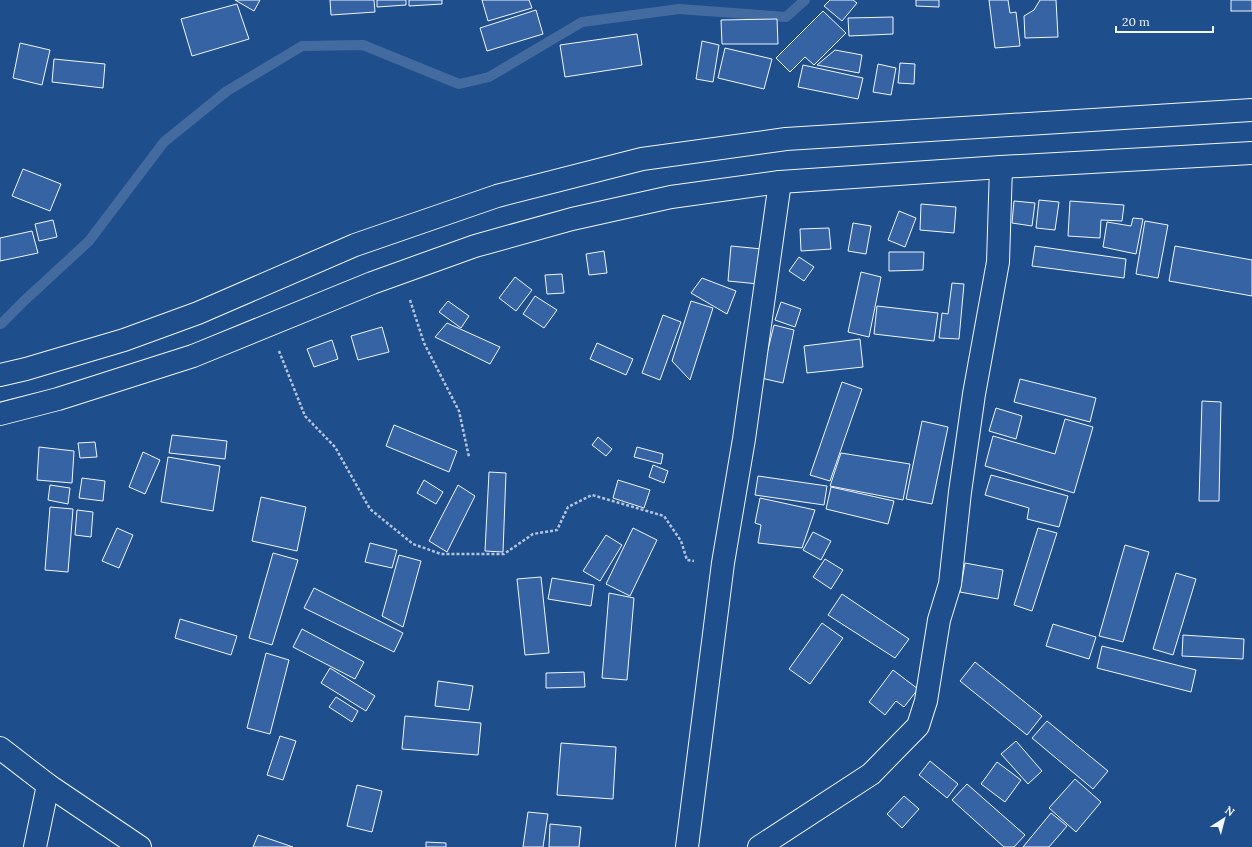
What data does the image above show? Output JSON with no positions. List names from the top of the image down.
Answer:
{
  "scale_bar": "20 m",
  "north": "top right"
}
